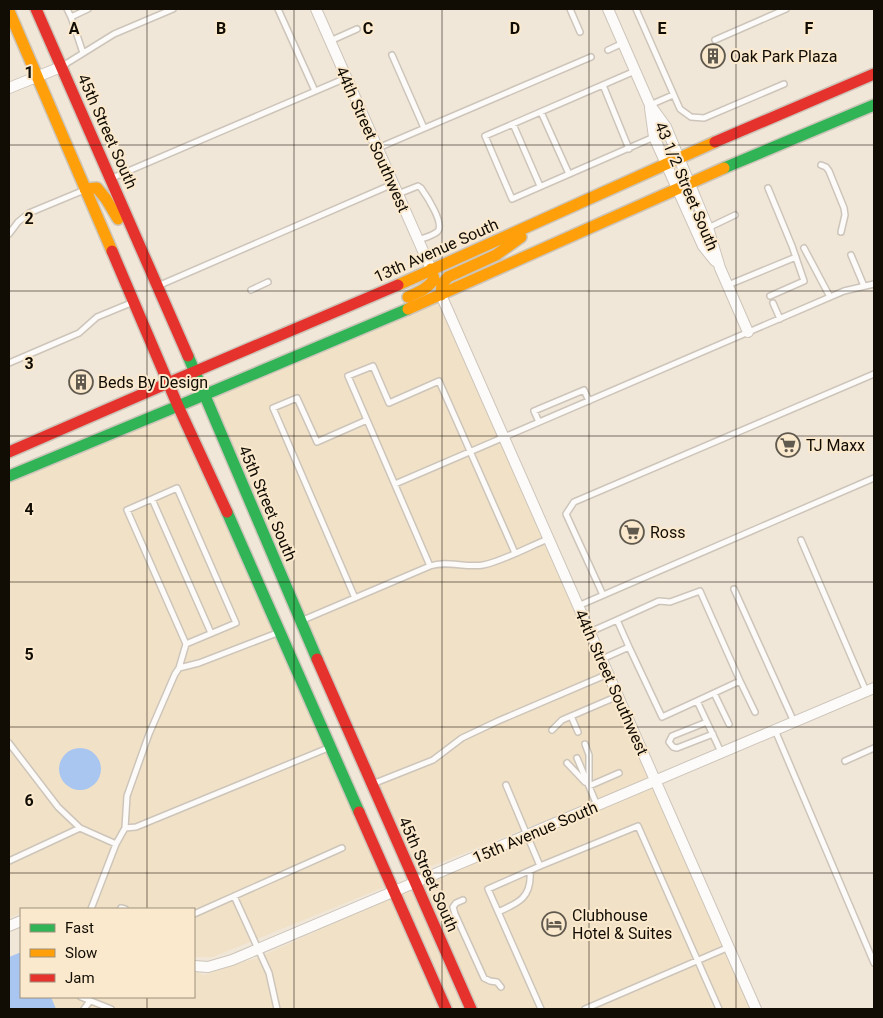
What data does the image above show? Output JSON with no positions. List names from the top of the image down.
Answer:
{
  "streets": {
    "main road": ["45th Street South", "13th Avenue South"],
    "street": ["44th Street Southwest", "43 1/2 Street South", "15th Avenue South"]
  },
  "crossings": [
    ["45th Street South", "13th Avenue South"],
    ["45th Street South", "15th Avenue South"],
    ["44th Street Southwest", "13th Avenue South"],
    ["44th Street Southwest", "15th Avenue South"],
    ["43 1/2 Street South", "13th Avenue South"]
  ],
  "places": {
    "building": ["Oak Park Plaza", "Beds By Design"],
    "supermarket": ["TJ Maxx", "Ross"],
    "hotel": ["Clubhouse Hotel & Suites"]
  },
  "legend": ["Fast", "Slow", "Jam"],
  "grid": {
    "columns": [
      "A",
      "B",
      "C",
      "D",
      "E",
      "F"
    ],
    "rows": [
      "1",
      "2",
      "3",
      "4",
      "5",
      "6"
    ]
  }
}
